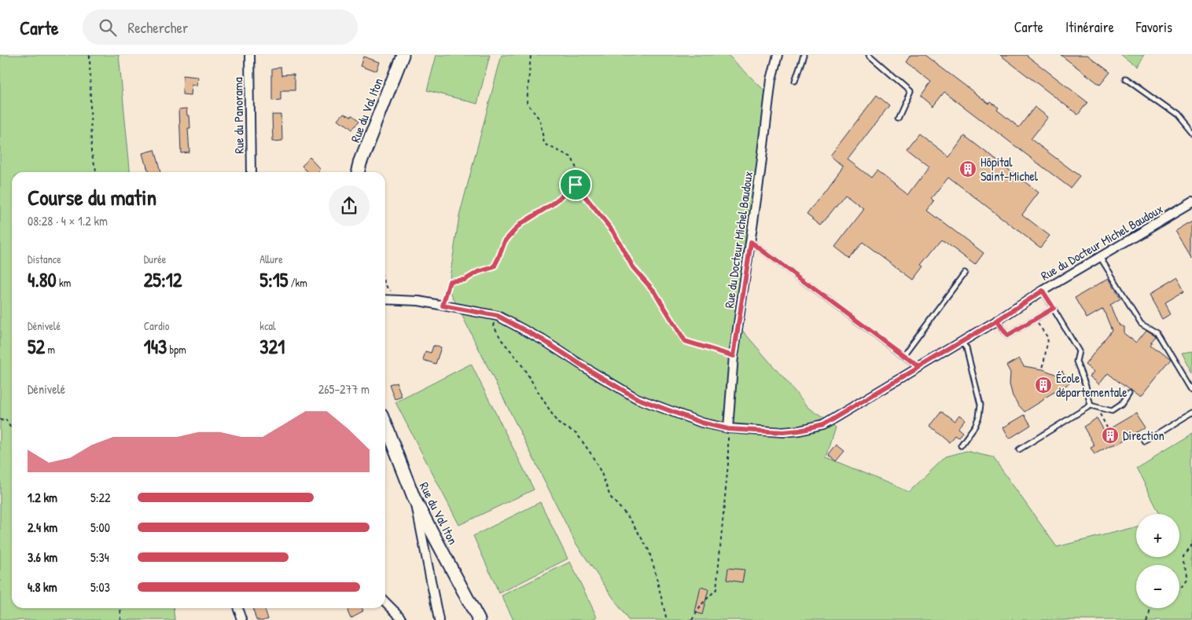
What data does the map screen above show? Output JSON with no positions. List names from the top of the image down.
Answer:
{
  "streets": {
    "street": ["Rue du Val Iton", "Rue du Panorama", "Rue du Docteur Michel Baudoux"]
  },
  "places": {
    "building": ["Hôpital Saint-Michel", "École départementale", "Direction"]
  },
  "page": {
    "header": "Carte",
    "search": "Rechercher",
    "nav": ["Carte", "Itinéraire", "Favoris"],
    "heading": ["Course du matin", "08:28 · 4 × 1.2 km"],
    "stats": [
      ["Distance", "4.80 km"],
      ["Durée", "25:12"],
      ["Allure", "5:15 /km"],
      ["Dénivelé", "52 m"],
      ["Cardio", "143 bpm"],
      ["kcal", "321"]
    ],
    "chart": ["Dénivelé", "265–277 m"],
    "list": [
      {
        "name": "1.2 km",
        "note": "5:22"
      },
      {
        "name": "2.4 km",
        "note": "5:00"
      },
      {
        "name": "3.6 km",
        "note": "5:34"
      },
      {
        "name": "4.8 km",
        "note": "5:03"
      }
    ],
    "map_buttons": ["+", "−"]
  }
}
